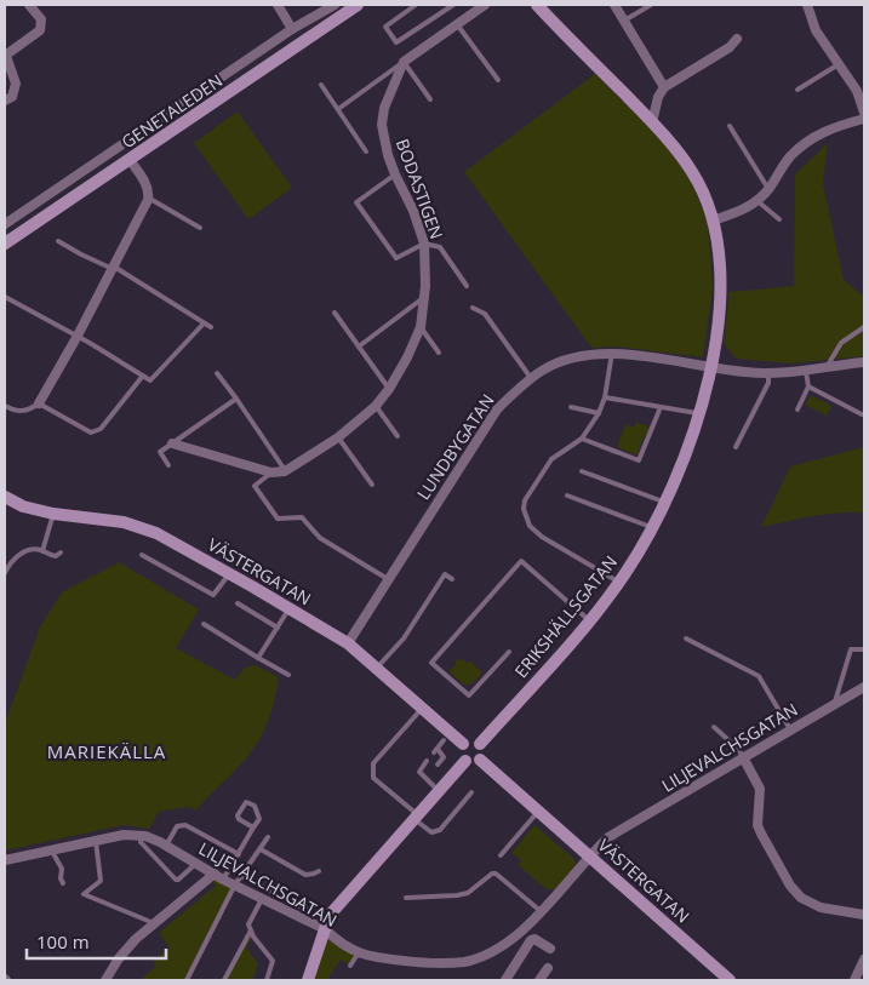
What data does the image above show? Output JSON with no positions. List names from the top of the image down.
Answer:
{
  "streets": {
    "street": [
      "GENETALEDEN",
      "BODASTIGEN",
      "LUNDBYGATAN",
      "VÄSTERGATAN",
      "ERIKSHÄLLSGATAN",
      "LILJEVALCHSGATAN"
    ]
  },
  "crossings": [
    ["LUNDBYGATAN", "VÄSTERGATAN"],
    ["LUNDBYGATAN", "ERIKSHÄLLSGATAN"],
    ["VÄSTERGATAN", "ERIKSHÄLLSGATAN"],
    ["VÄSTERGATAN", "LILJEVALCHSGATAN"]
  ],
  "districts": ["MARIEKÄLLA"],
  "scale_bar": "100 m"
}
